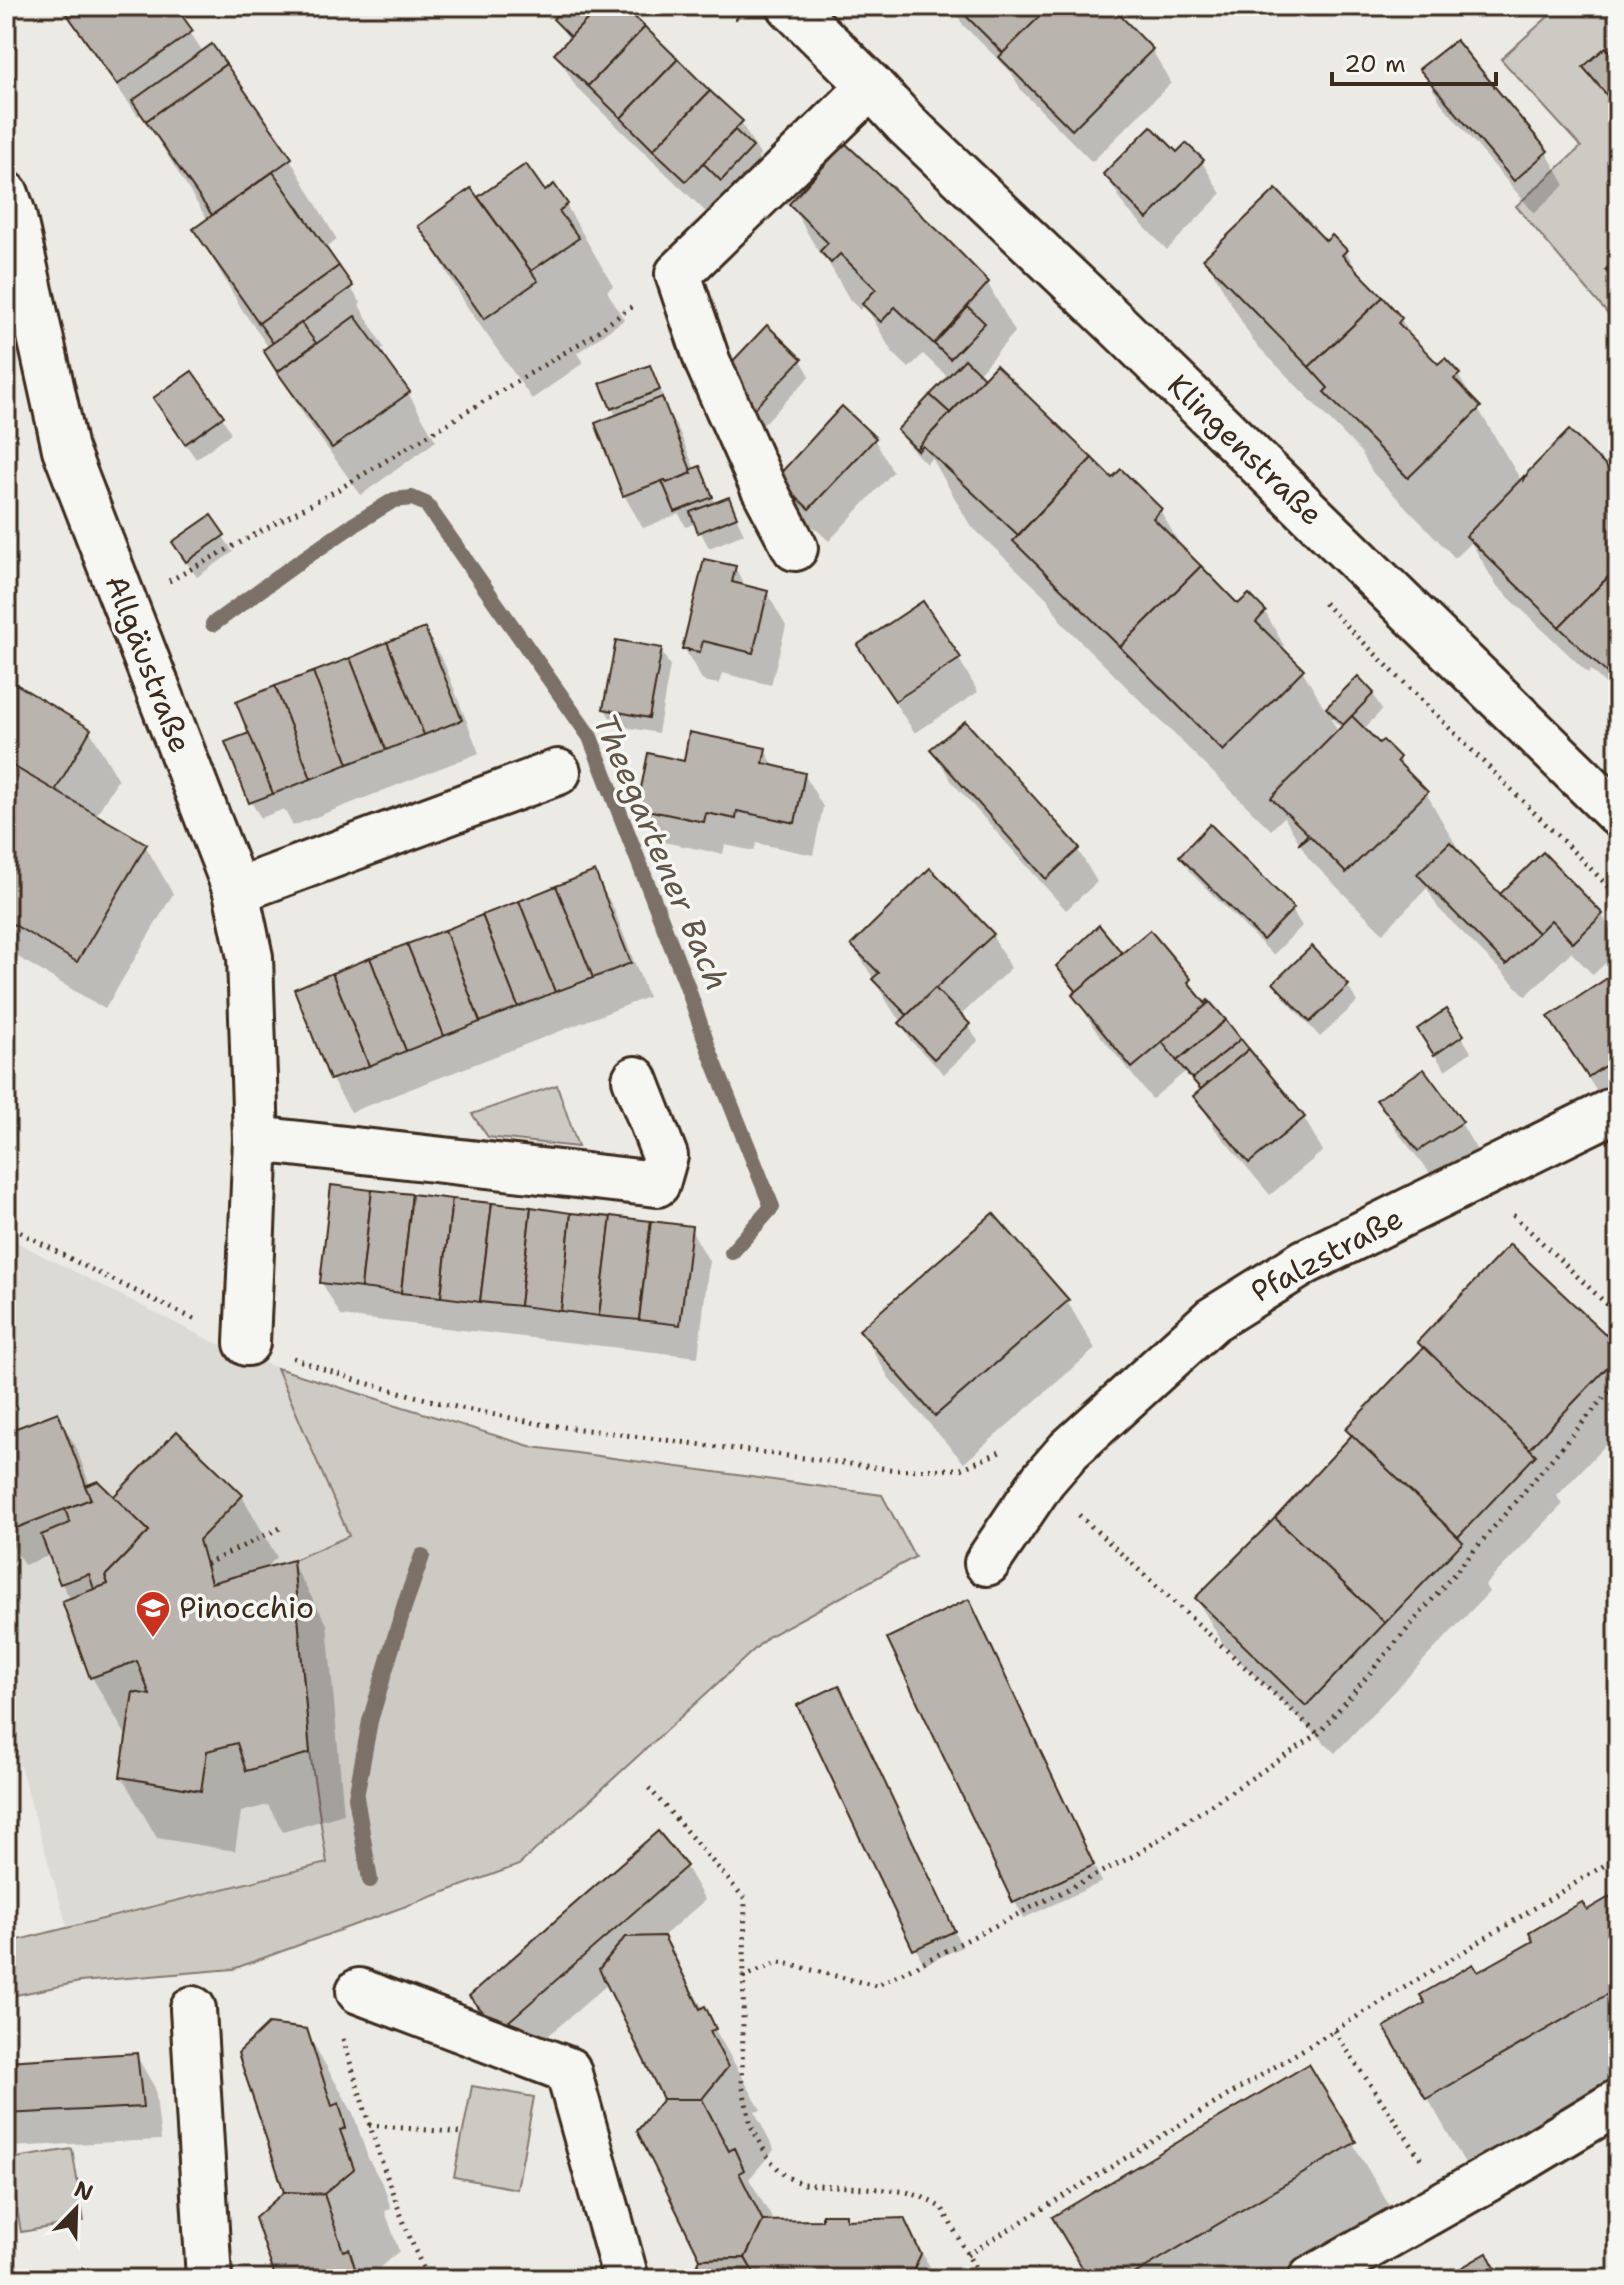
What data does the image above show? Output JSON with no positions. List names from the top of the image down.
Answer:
{
  "streets": {
    "street": ["Klingenstraße", "Allgäustraße", "Pfalzstraße"]
  },
  "water": ["Theegartener Bach"],
  "places": {
    "school or university": ["Pinocchio"]
  },
  "scale_bar": "20 m",
  "north": "top right"
}
